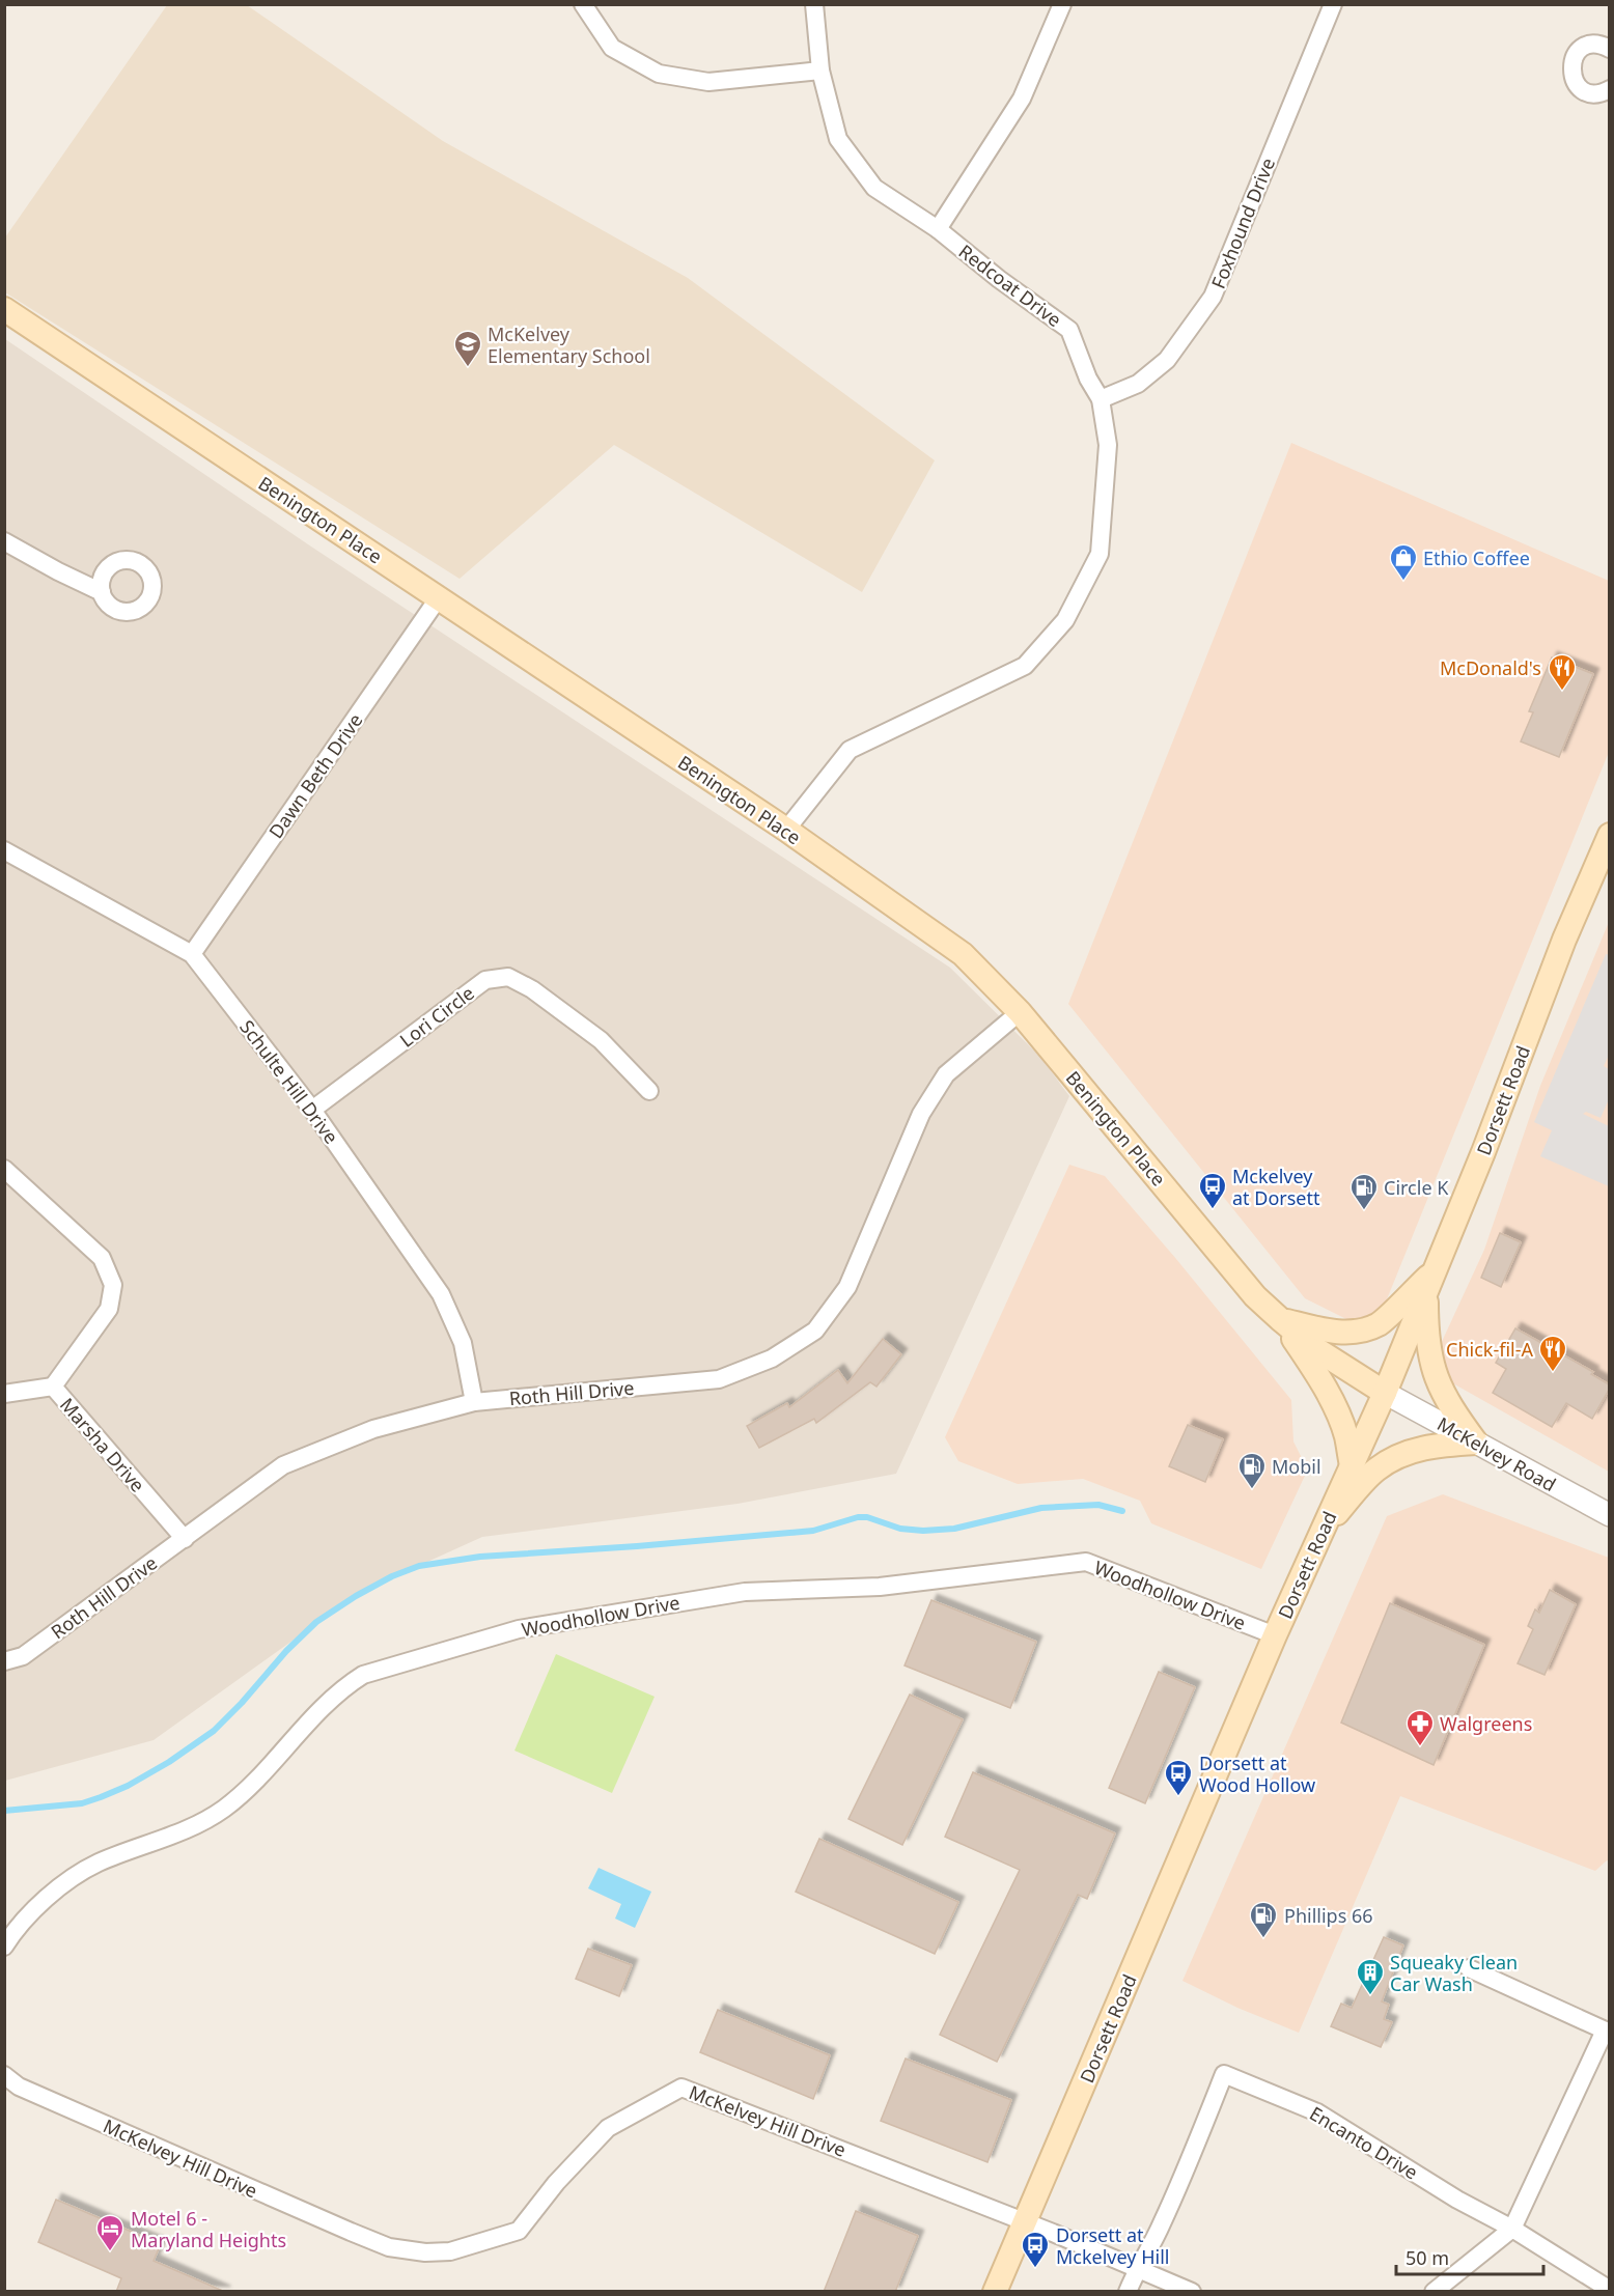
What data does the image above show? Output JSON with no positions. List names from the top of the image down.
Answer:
{
  "streets": {
    "main road": ["Benington Place", "Dorsett Road"],
    "street": [
      "Foxhound Drive",
      "Redcoat Drive",
      "Dawn Beth Drive",
      "Lori Circle",
      "Schulte Hill Drive",
      "Roth Hill Drive",
      "Marsha Drive",
      "McKelvey Road",
      "Woodhollow Drive",
      "McKelvey Hill Drive",
      "Encanto Drive"
    ]
  },
  "crossings": [
    ["Foxhound Drive", "Redcoat Drive"],
    ["Redcoat Drive", "Benington Place"],
    ["Benington Place", "Dawn Beth Drive"],
    ["Benington Place", "Dorsett Road"],
    ["Benington Place", "Roth Hill Drive"],
    ["Benington Place", "McKelvey Road"],
    ["Dawn Beth Drive", "Schulte Hill Drive"],
    ["Lori Circle", "Schulte Hill Drive"],
    ["Schulte Hill Drive", "Roth Hill Drive"],
    ["Dorsett Road", "McKelvey Road"],
    ["Dorsett Road", "Woodhollow Drive"],
    ["Dorsett Road", "McKelvey Hill Drive"],
    ["Roth Hill Drive", "Marsha Drive"],
    ["McKelvey Hill Drive", "Encanto Drive"]
  ],
  "places": {
    "school or university": ["McKelvey Elementary School"],
    "shop": ["Ethio Coffee"],
    "restaurant": ["McDonald's", "Chick-fil-A"],
    "bus stop": ["Mckelvey at Dorsett", "Dorsett at Wood Hollow", "Dorsett at Mckelvey Hill"],
    "fuel station": ["Circle K", "Mobil", "Phillips 66"],
    "pharmacy": ["Walgreens"],
    "building": ["Squeaky Clean Car Wash"],
    "hotel": ["Motel 6 - Maryland Heights"]
  },
  "scale_bar": "50 m"
}
